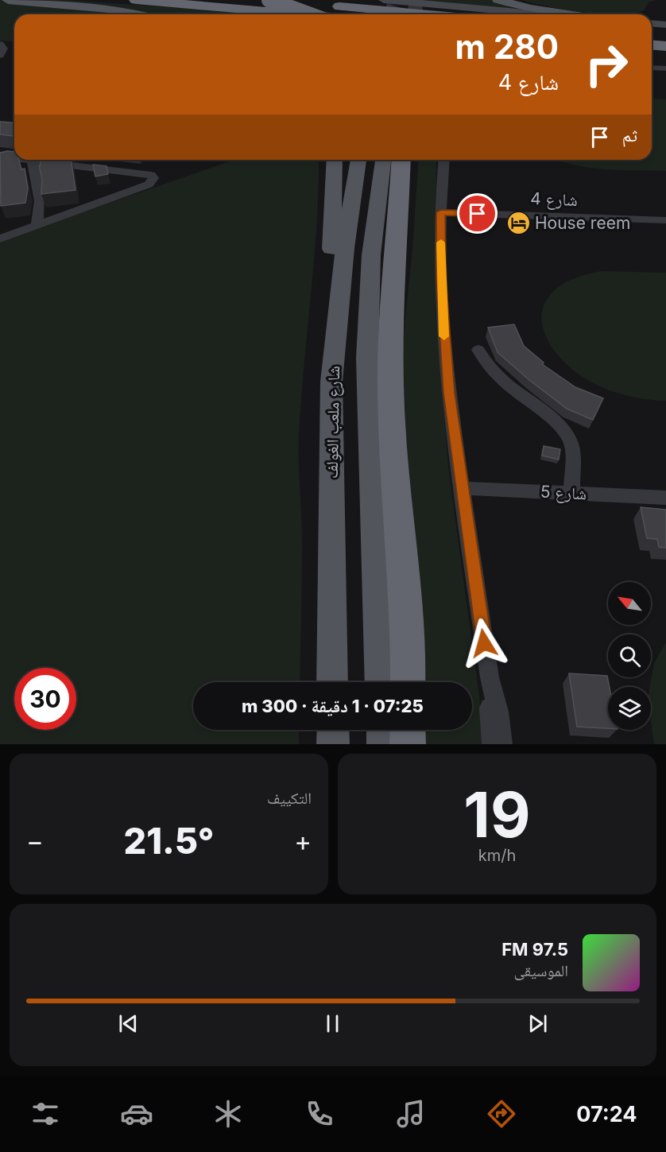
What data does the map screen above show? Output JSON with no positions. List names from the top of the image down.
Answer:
{
  "streets": {
    "main road": ["شارع ملعب الغولف"],
    "street": ["شارع 4", "شارع 5"]
  },
  "places": {
    "hotel": ["House reem"]
  },
  "north": "top left",
  "page": {
    "turn": ["280 m", "شارع 4"],
    "then": "ثم",
    "limit": "30",
    "trip": "07:25 · 1 دقيقة · 300 m",
    "tile": [
      ["19", "km/h"],
      "التكييف"
    ],
    "heat": ["−", "21.5°", "+"],
    "song": ["97.5 FM", "الموسيقى"],
    "tabs": "07:24"
  }
}
